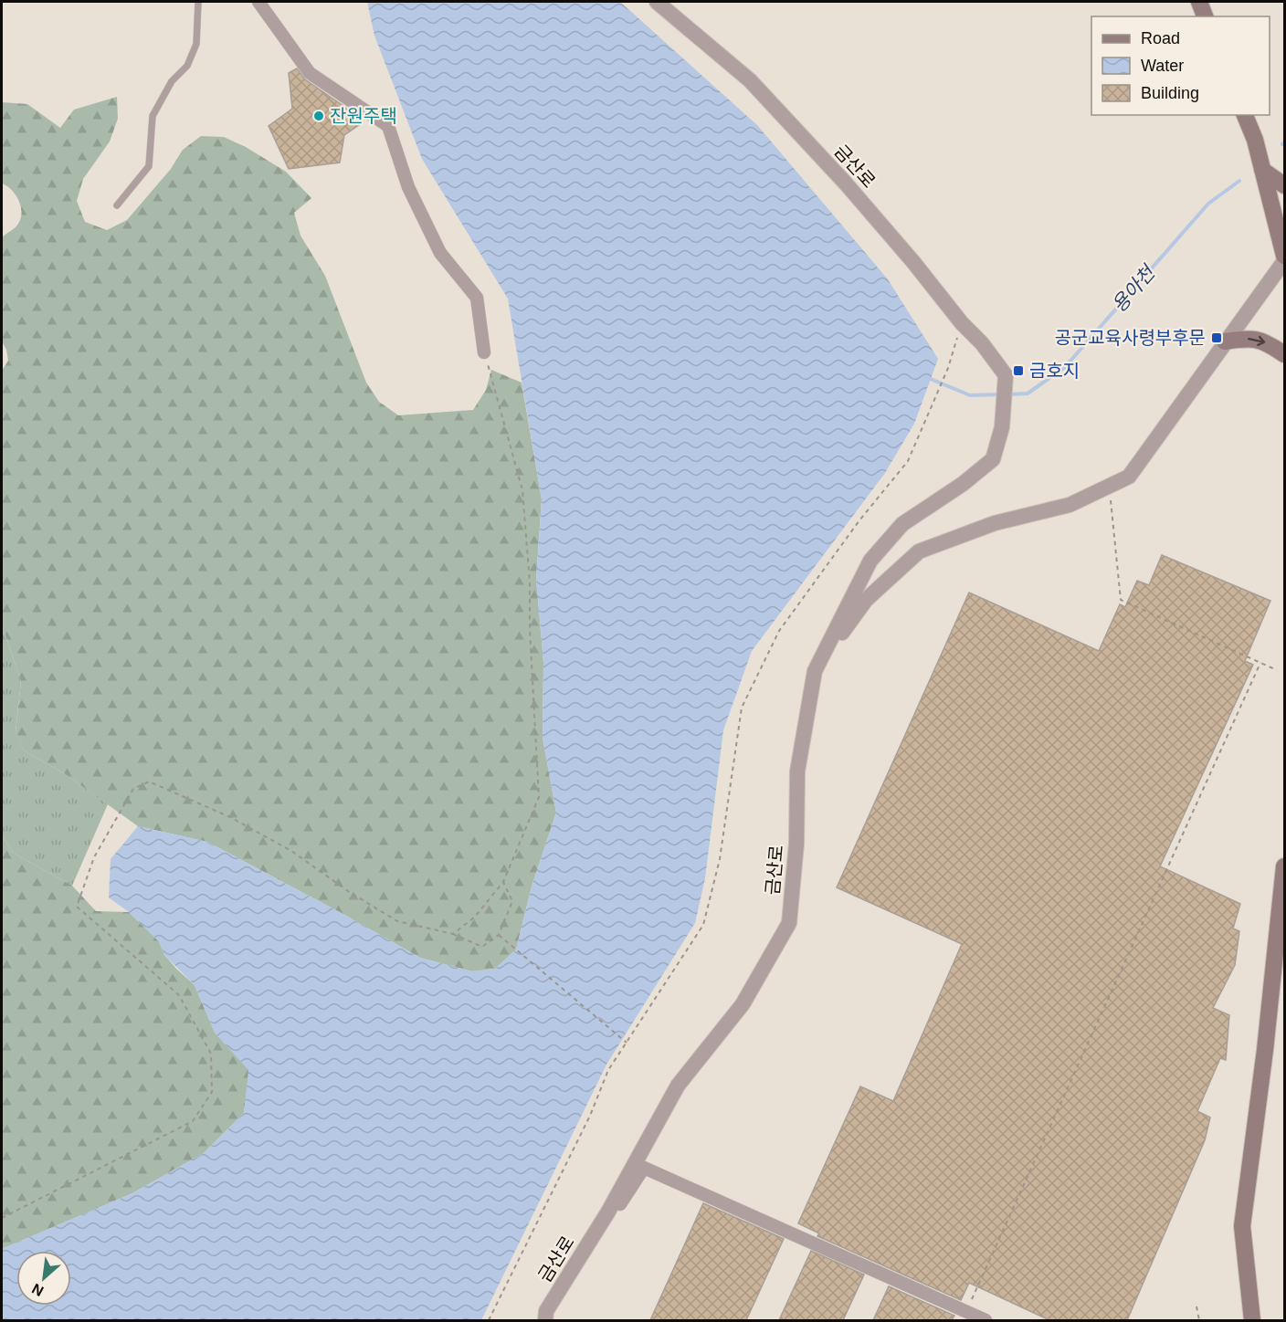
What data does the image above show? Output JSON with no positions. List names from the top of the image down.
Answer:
{
  "streets": {
    "street": ["금산로"]
  },
  "water": ["용아천"],
  "places": {
    "other": ["잔원주택"],
    "transit": ["공군교육사령부후문", "금호지"]
  },
  "legend": ["Road", "Water", "Building"],
  "north": "bottom left"
}
